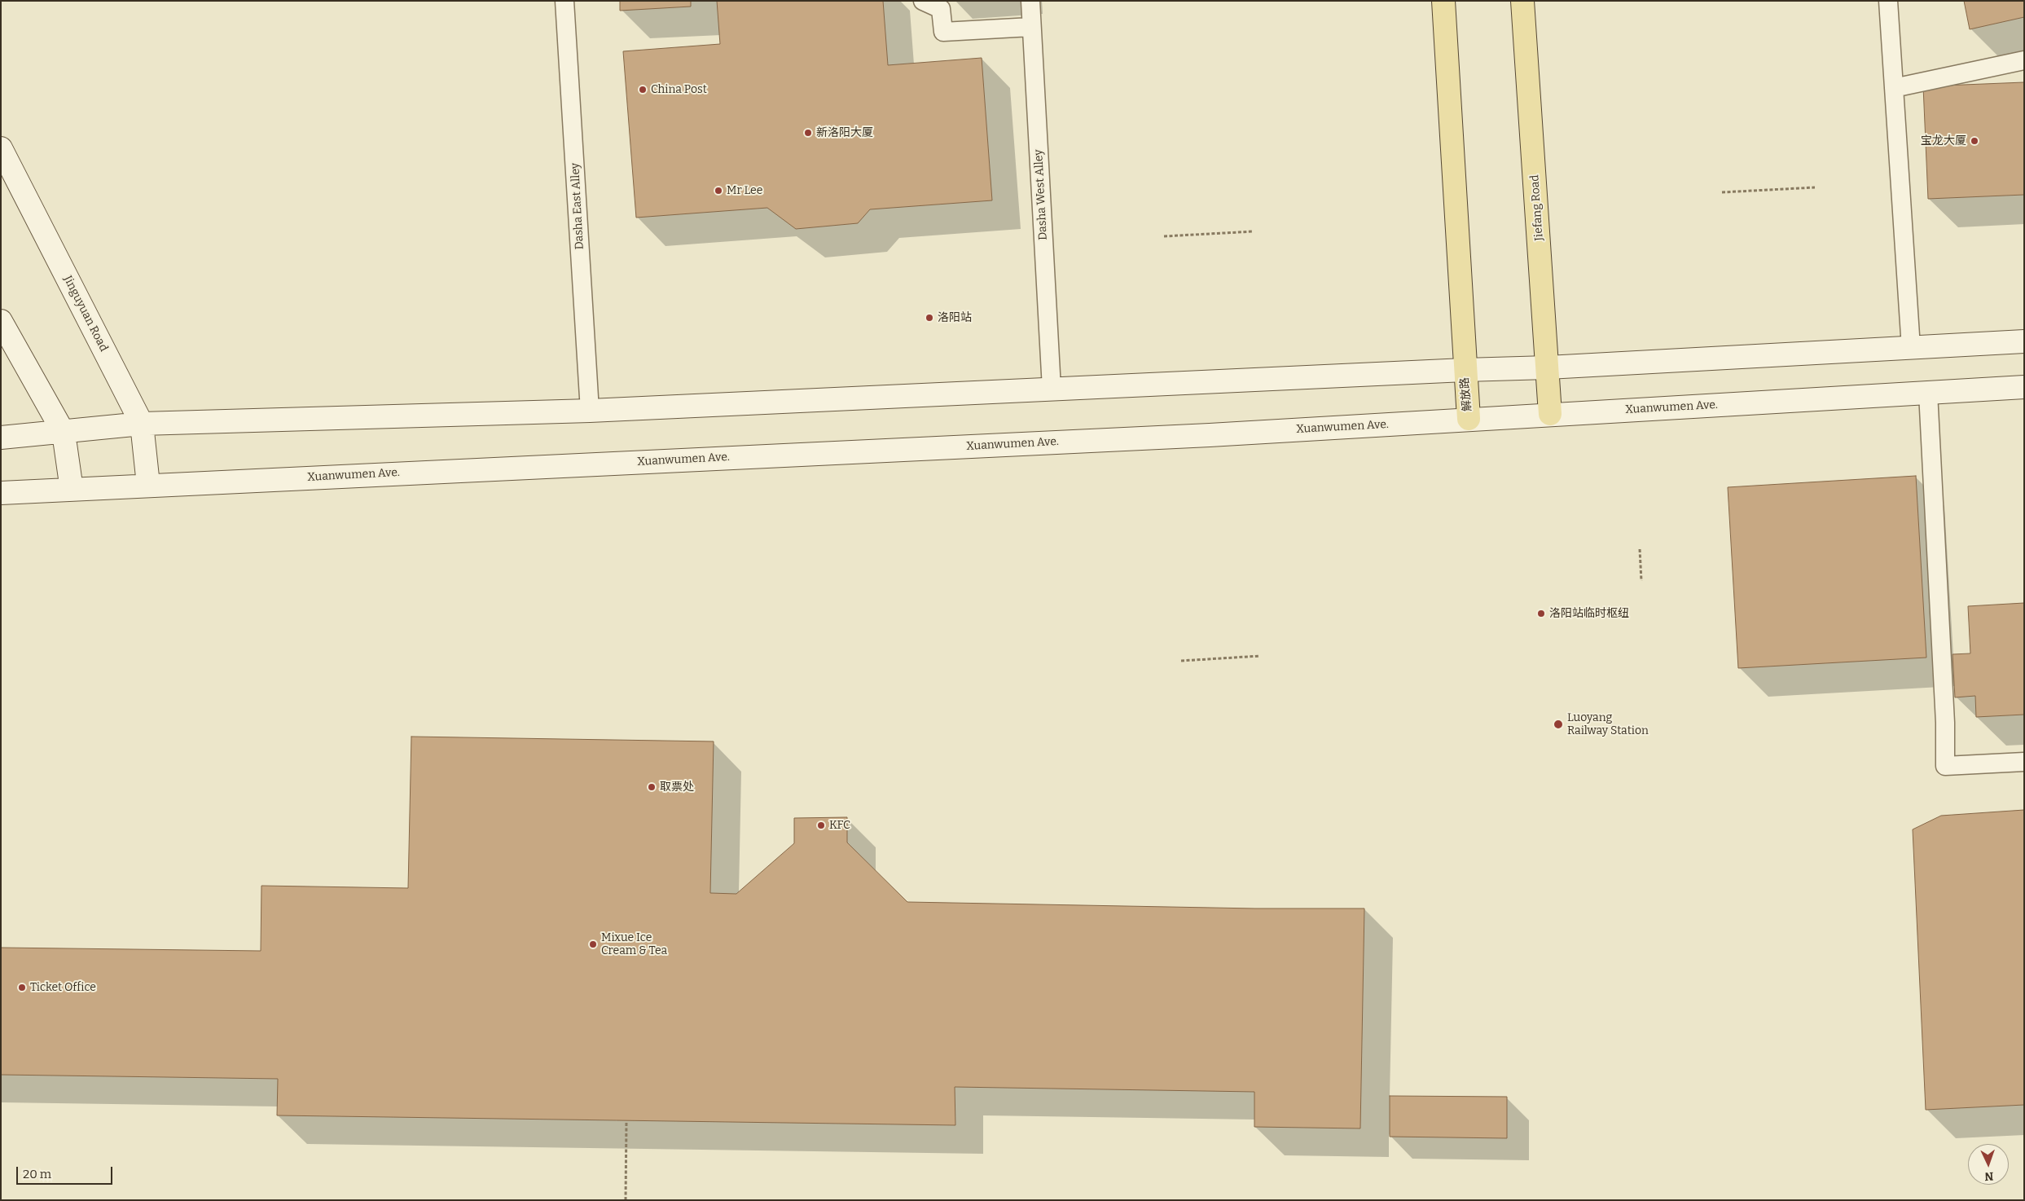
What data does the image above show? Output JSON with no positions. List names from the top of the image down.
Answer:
{
  "streets": {
    "main road": [
      "Jiefang Road",
      "Jinguyuan Road",
      "解放路",
      "Xuanwumen Ave."
    ],
    "lane": ["Dasha West Alley", "Dasha East Alley"]
  },
  "crossings": [
    ["Jiefang Road", "Xuanwumen Ave."],
    ["Jinguyuan Road", "Xuanwumen Ave."],
    ["解放路", "Xuanwumen Ave."]
  ],
  "places": [
    "China Post",
    "新洛阳大厦",
    "宝龙大厦",
    "Mr Lee",
    "洛阳站",
    "洛阳站临时枢纽",
    "Luoyang Railway Station",
    "取票处",
    "KFC",
    "Mixue Ice Cream & Tea",
    "Ticket Office"
  ],
  "scale_bar": "20 m",
  "north": "bottom"
}
